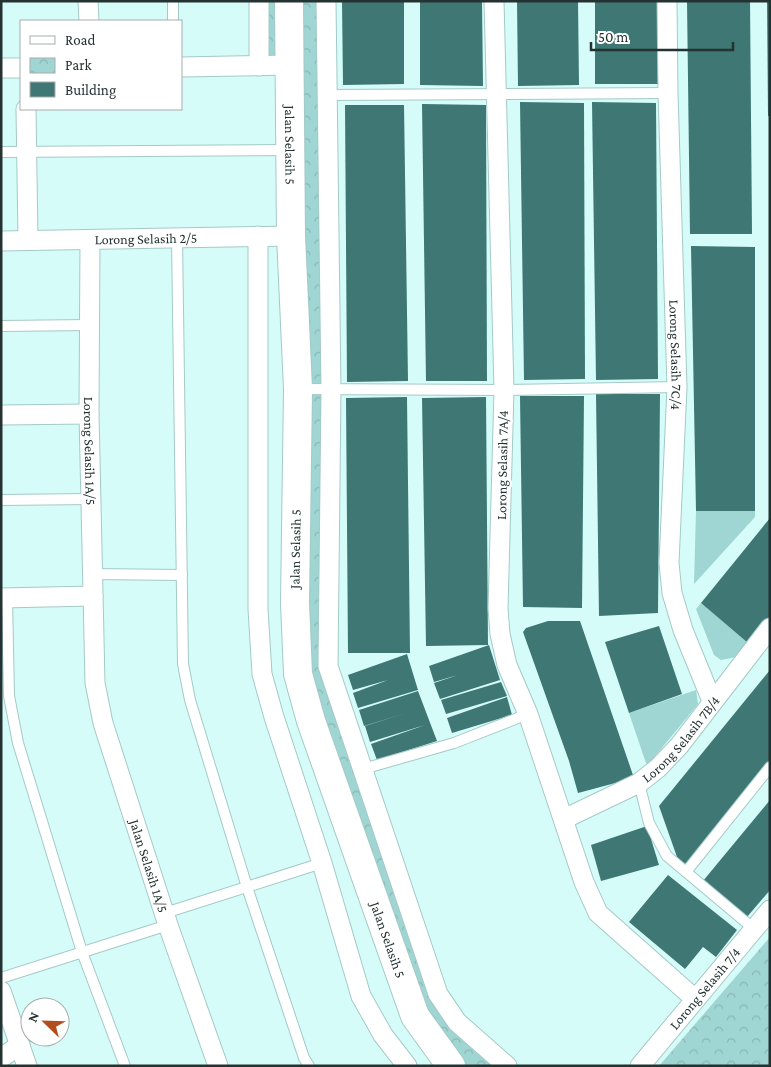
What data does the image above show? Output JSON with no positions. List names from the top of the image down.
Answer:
{
  "streets": {
    "street": [
      "Jalan Selasih 5",
      "Lorong Selasih 2/5",
      "Lorong Selasih 7C/4",
      "Lorong Selasih 1A/5",
      "Lorong Selasih 7A/4",
      "Lorong Selasih 7B/4",
      "Jalan Selasih 1A/5",
      "Lorong Selasih 7/4"
    ]
  },
  "crossings": [
    ["Jalan Selasih 5", "Lorong Selasih 2/5"],
    ["Lorong Selasih 2/5", "Lorong Selasih 1A/5"],
    ["Lorong Selasih 7C/4", "Lorong Selasih 7B/4"],
    ["Lorong Selasih 1A/5", "Jalan Selasih 1A/5"],
    ["Lorong Selasih 7A/4", "Lorong Selasih 7B/4"],
    ["Lorong Selasih 7A/4", "Lorong Selasih 7/4"]
  ],
  "legend": ["Road", "Park", "Building"],
  "scale_bar": "50 m",
  "north": "top left"
}
